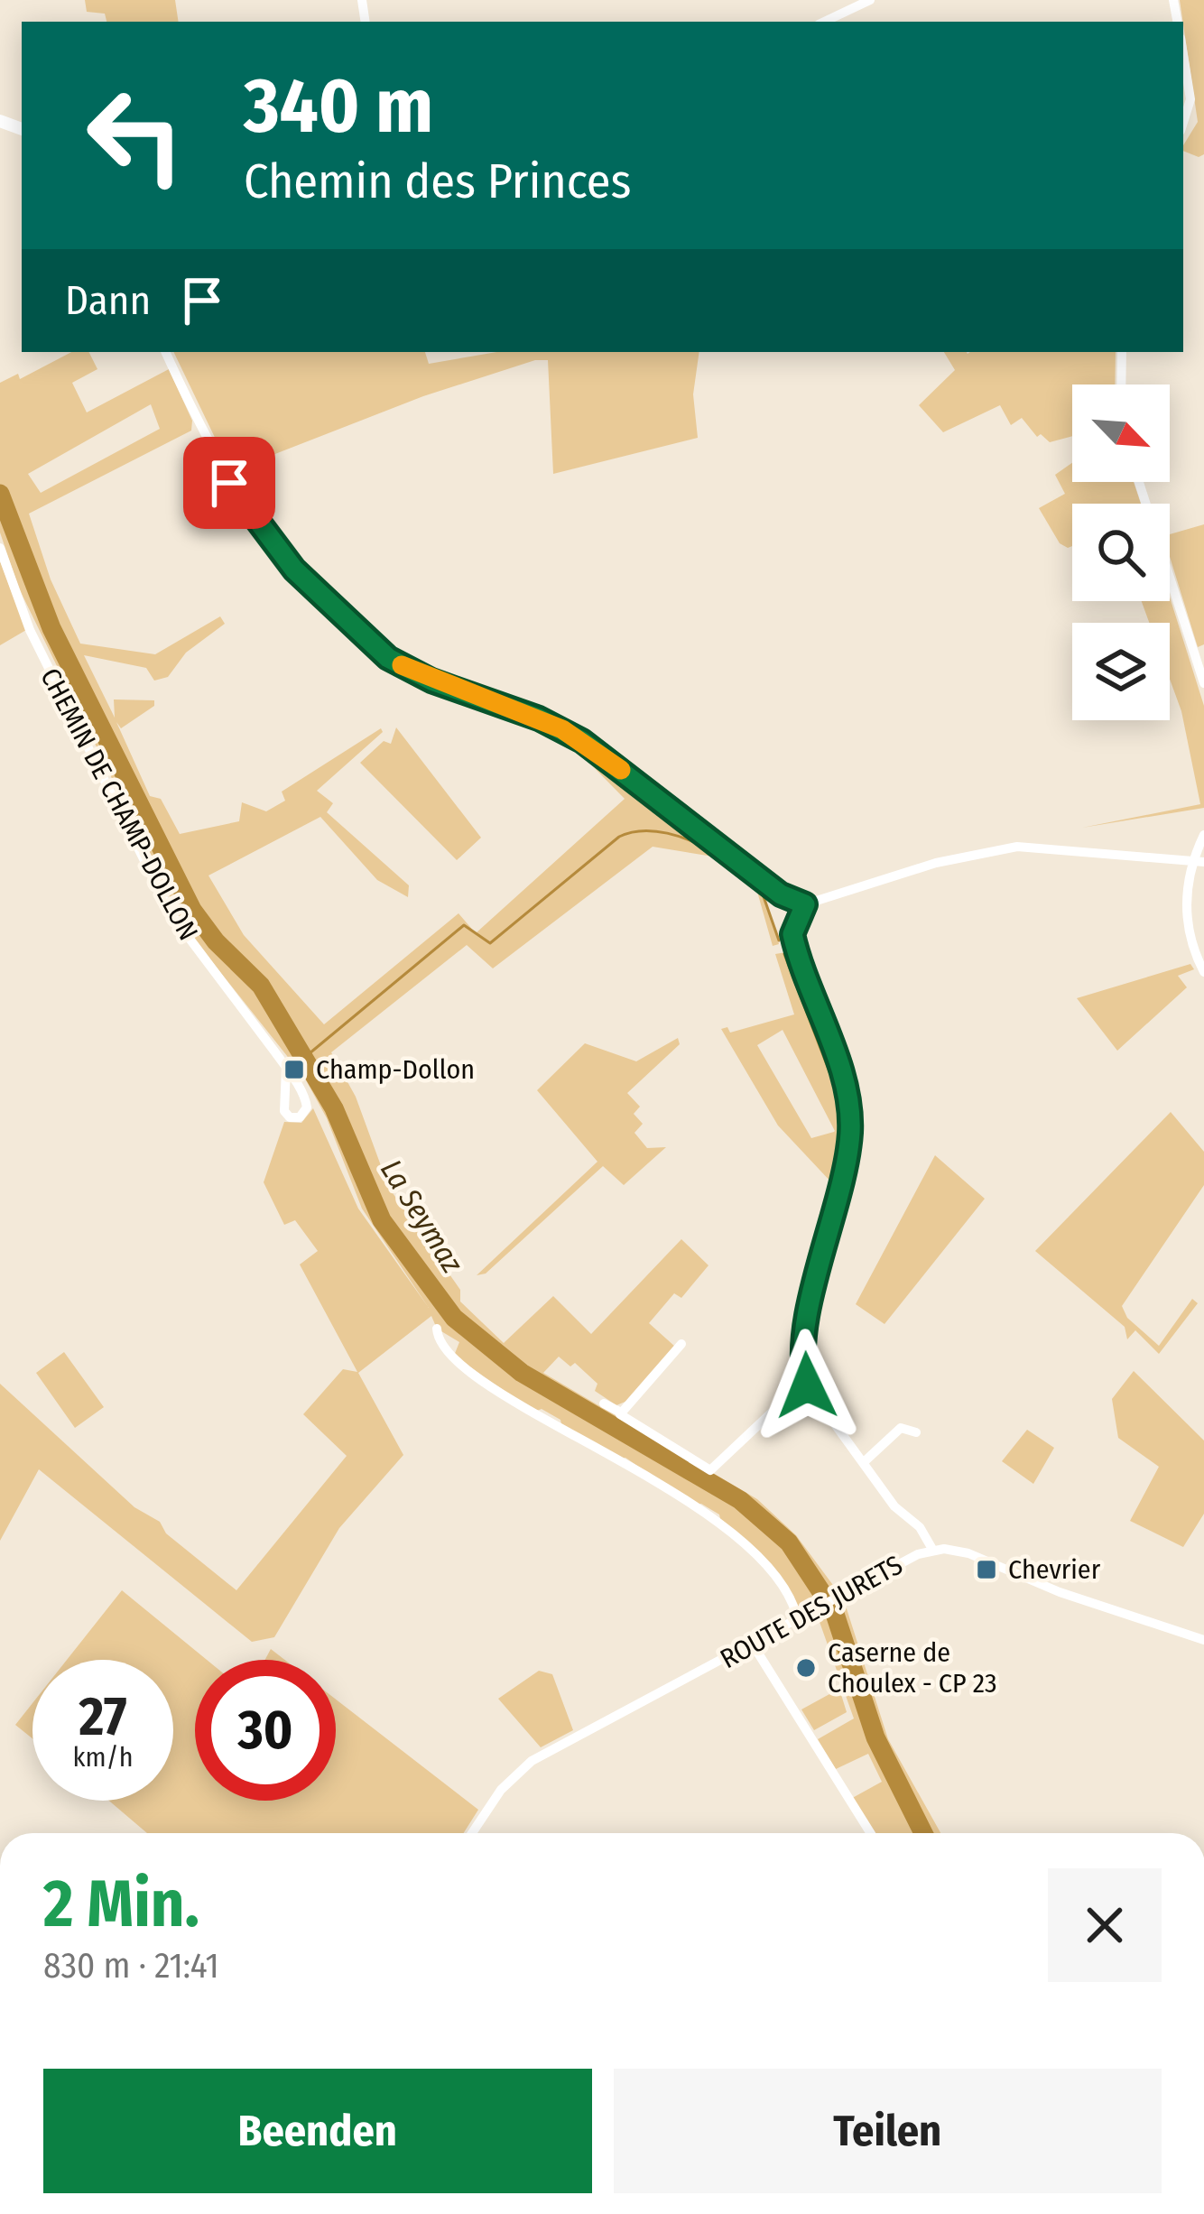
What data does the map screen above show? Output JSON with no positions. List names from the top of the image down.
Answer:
{
  "streets": {
    "street": ["CHEMIN DE CHAMP-DOLLON", "ROUTE DES JURETS"]
  },
  "water": ["La Seymaz"],
  "places": {
    "transit": ["Champ-Dollon", "Chevrier"],
    "other": ["Caserne de Choulex - CP 23"]
  },
  "north": "bottom right",
  "page": {
    "turn": ["340 m", "Chemin des Princes"],
    "then": "Dann",
    "speed": "27 km/h",
    "limit": "30",
    "heading": ["2 Min.", "830 m · 21:41"],
    "buttons": ["Beenden", "Teilen"]
  }
}
